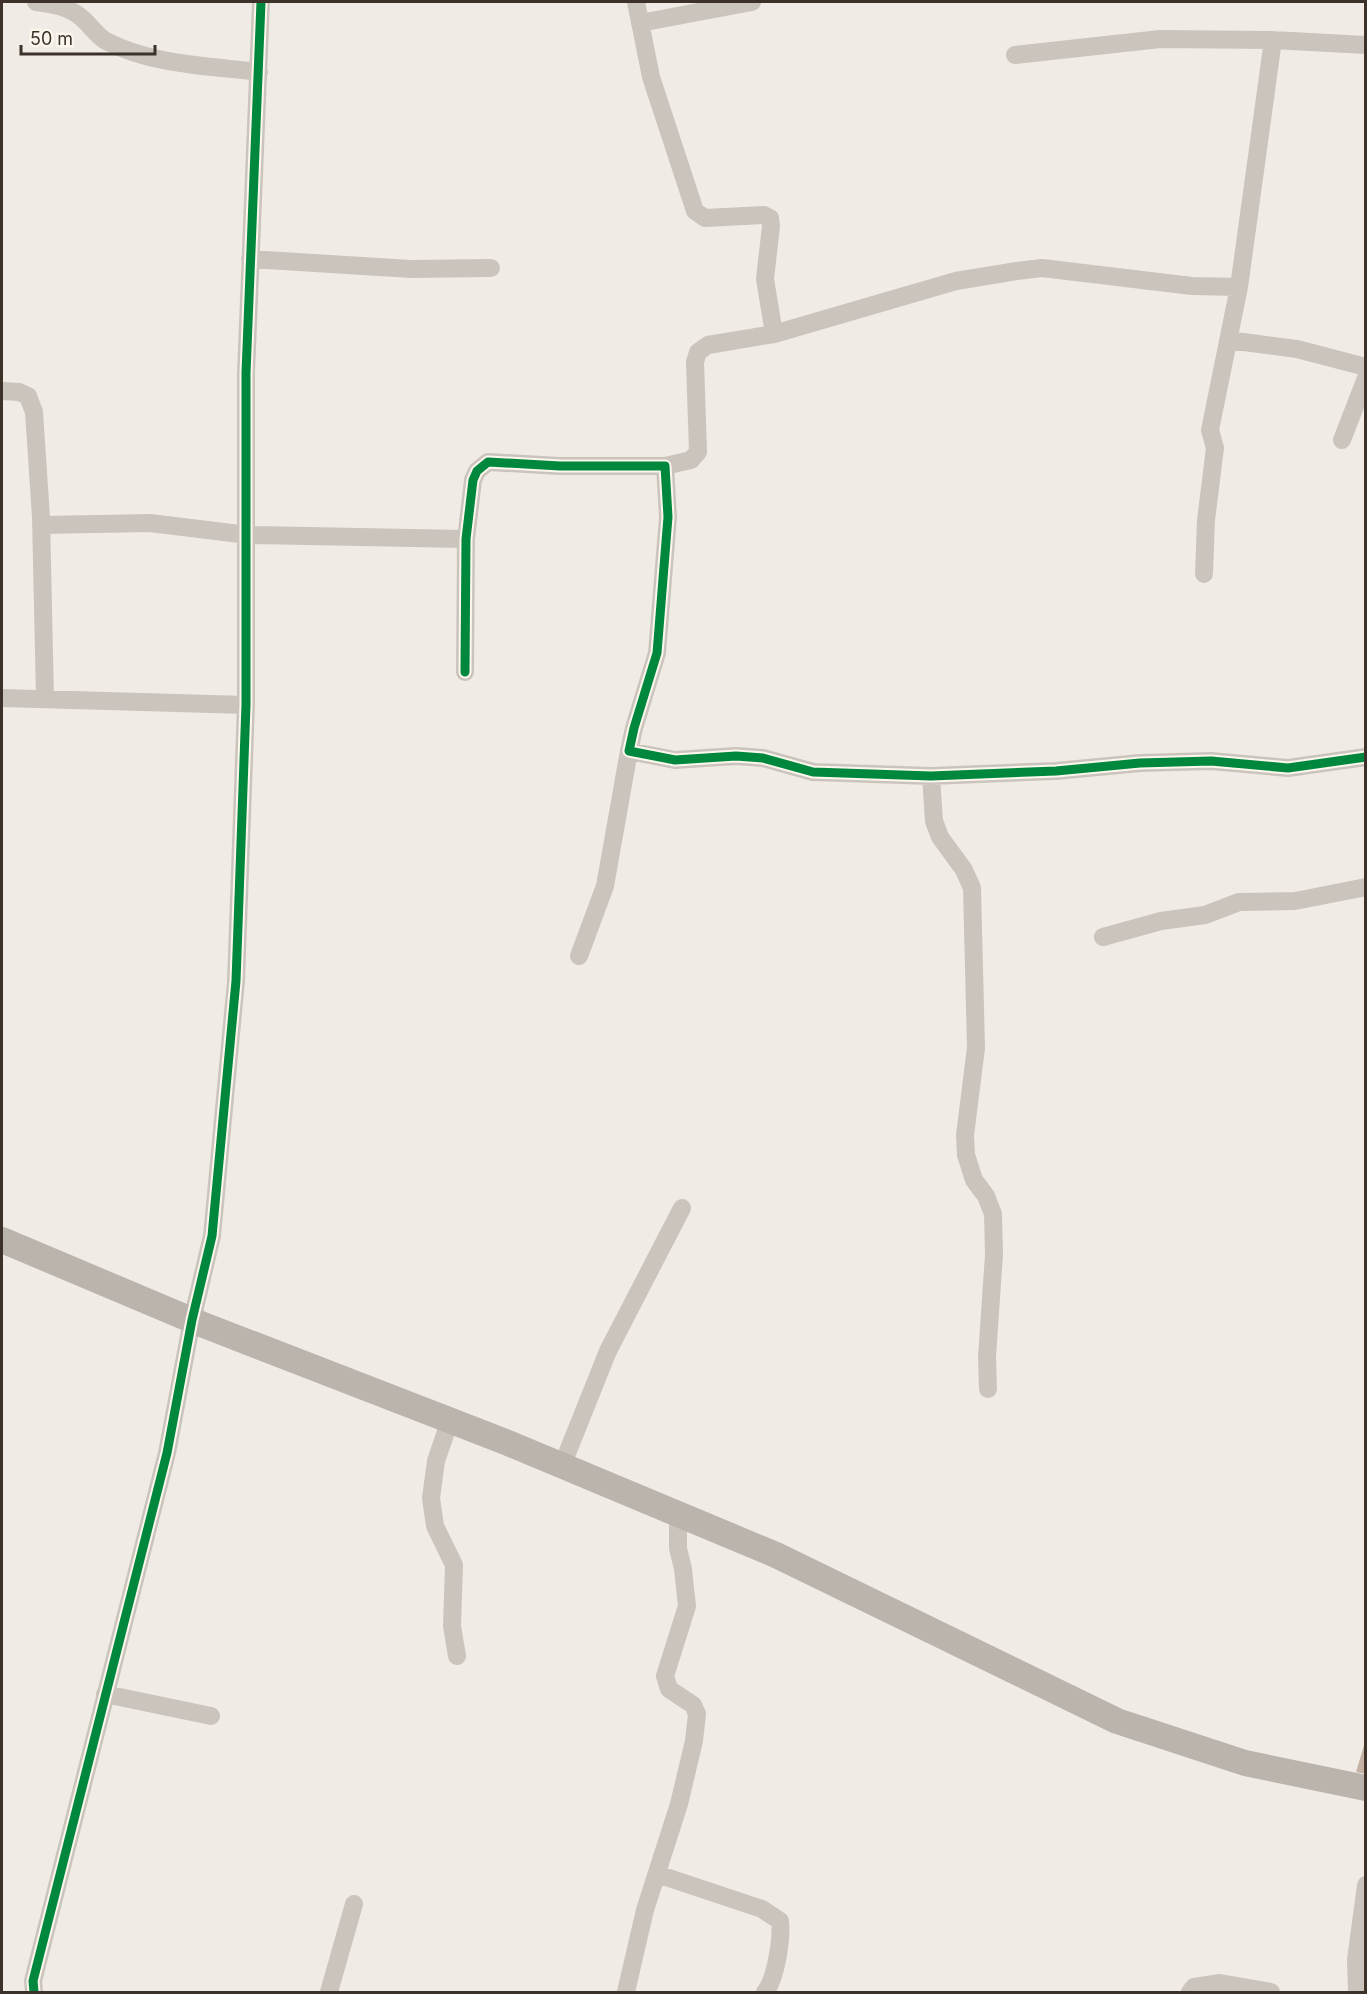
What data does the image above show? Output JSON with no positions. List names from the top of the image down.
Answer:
{
  "scale_bar": "50 m"
}
